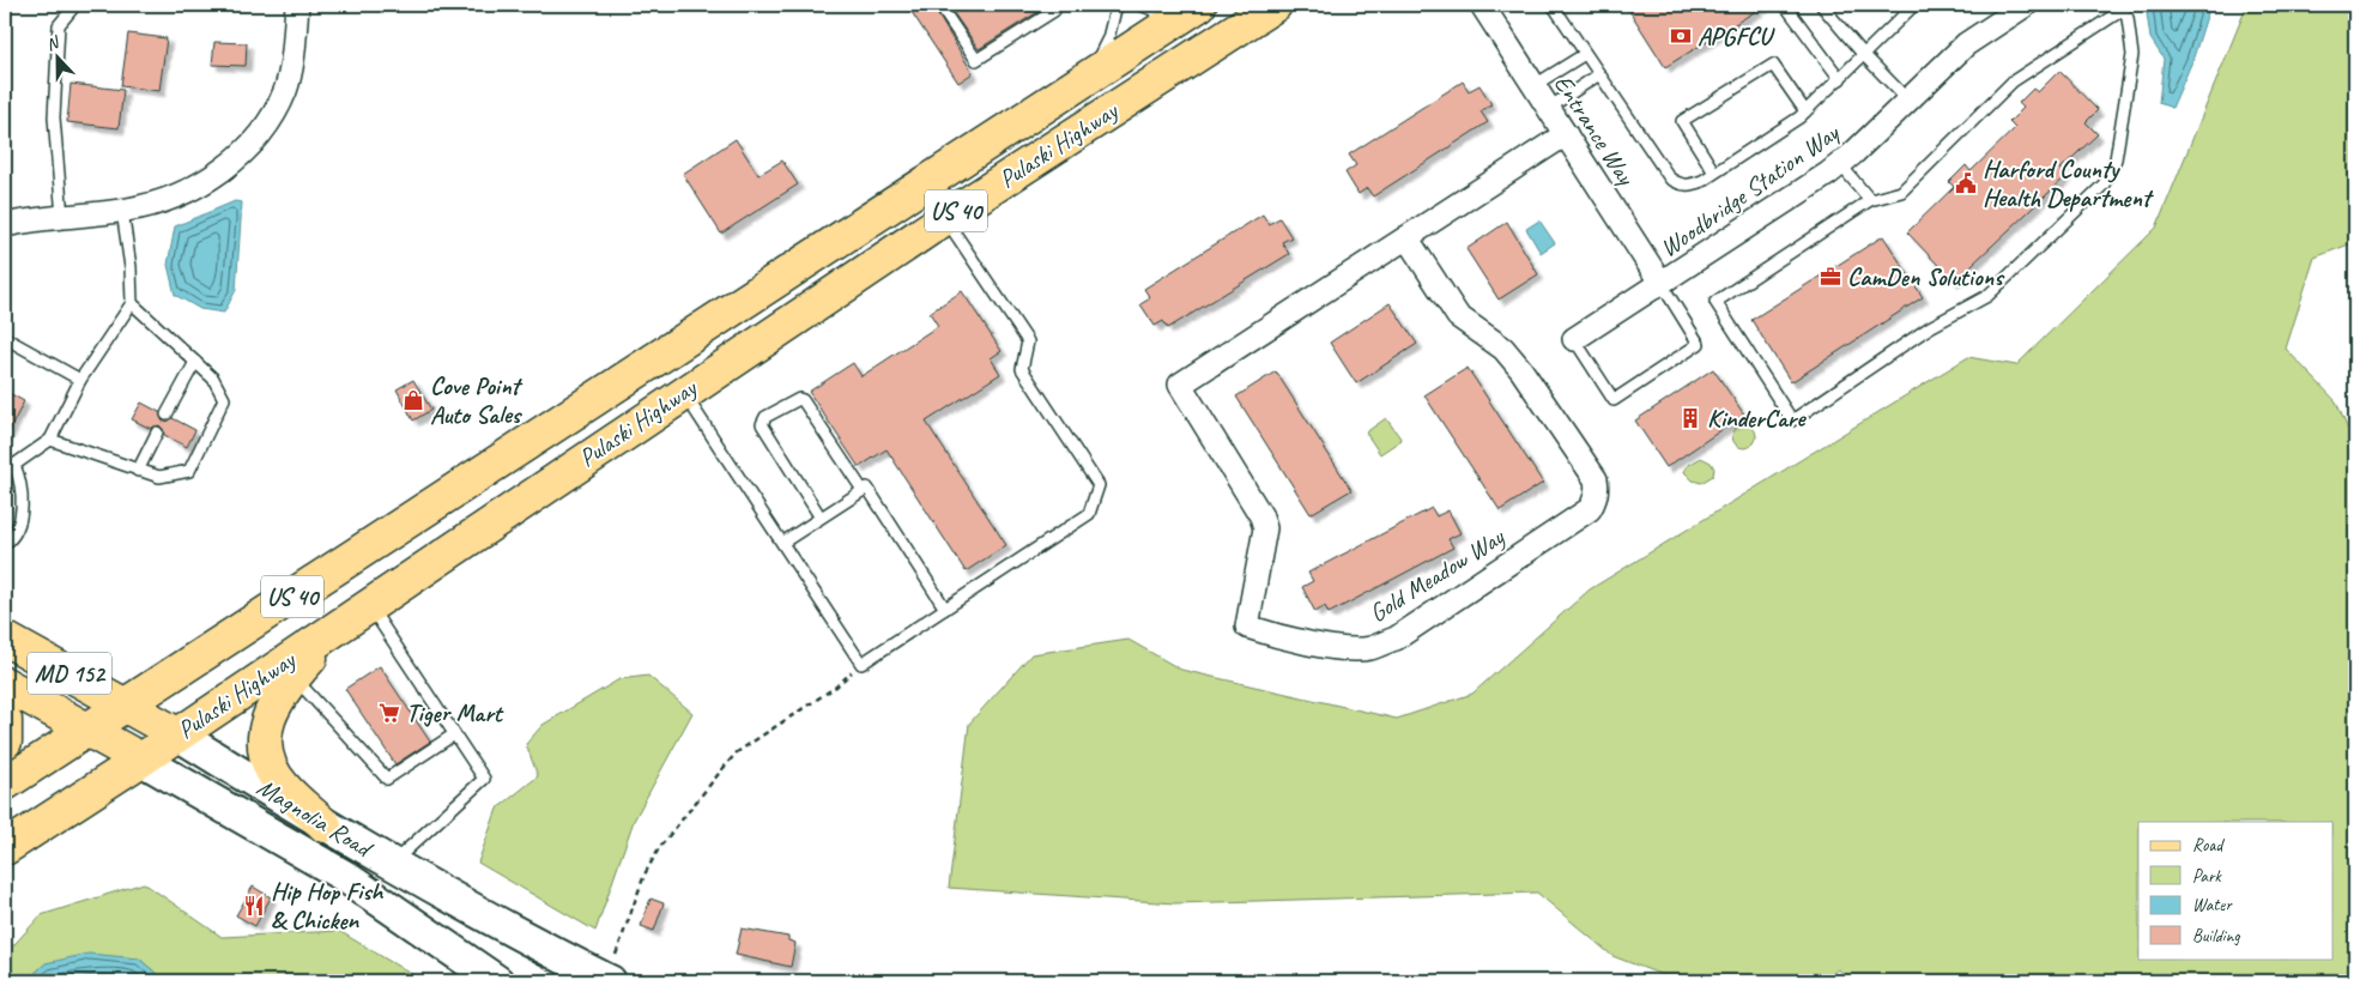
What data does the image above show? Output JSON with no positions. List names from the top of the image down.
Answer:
{
  "streets": {
    "main road": [
      "Pulaski Highway",
      "US 40",
      "MD 152",
      "Magnolia Road"
    ],
    "street": ["Entrance Way", "Woodbridge Station Way", "Gold Meadow Way"]
  },
  "crossings": [
    ["Entrance Way", "Woodbridge Station Way"],
    ["Entrance Way", "Gold Meadow Way"],
    ["Pulaski Highway", "MD 152"],
    ["Pulaski Highway", "Magnolia Road"],
    ["MD 152", "Magnolia Road"]
  ],
  "places": {
    "bank": ["APGFCU"],
    "public building": ["Harford County Health Department"],
    "office": ["CamDen Solutions"],
    "shop": ["Cove Point Auto Sales"],
    "building": ["KinderCare"],
    "supermarket": ["Tiger Mart"],
    "restaurant": ["Hip Hop Fish & Chicken"]
  },
  "legend": [
    "Road",
    "Park",
    "Water",
    "Building"
  ],
  "north": "top"
}
